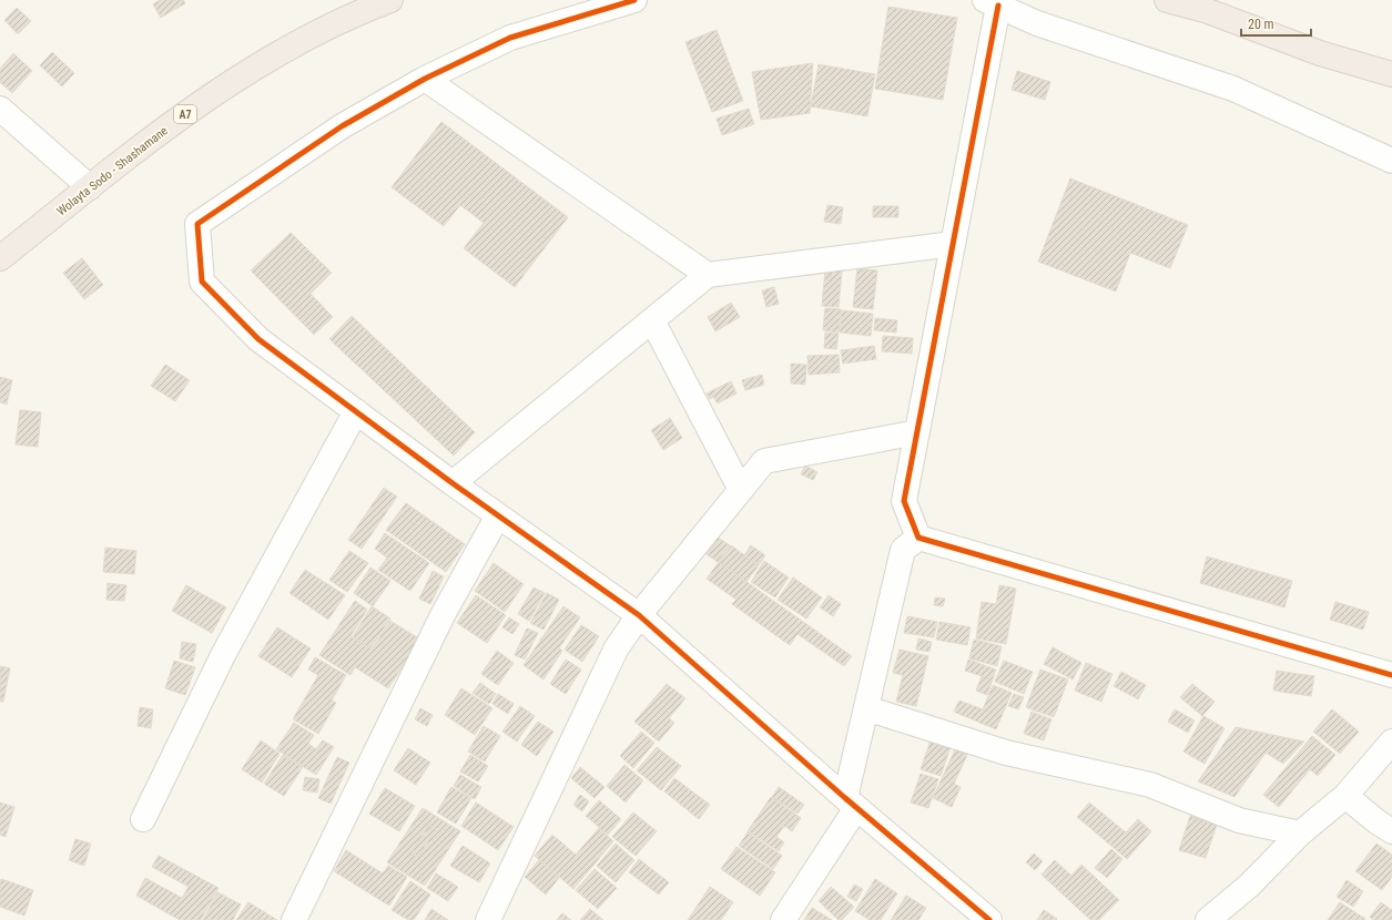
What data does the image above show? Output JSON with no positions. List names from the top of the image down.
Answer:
{
  "streets": {
    "highway": ["A7", "Wolayta Sodo - Shashamane"]
  },
  "scale_bar": "20 m"
}
